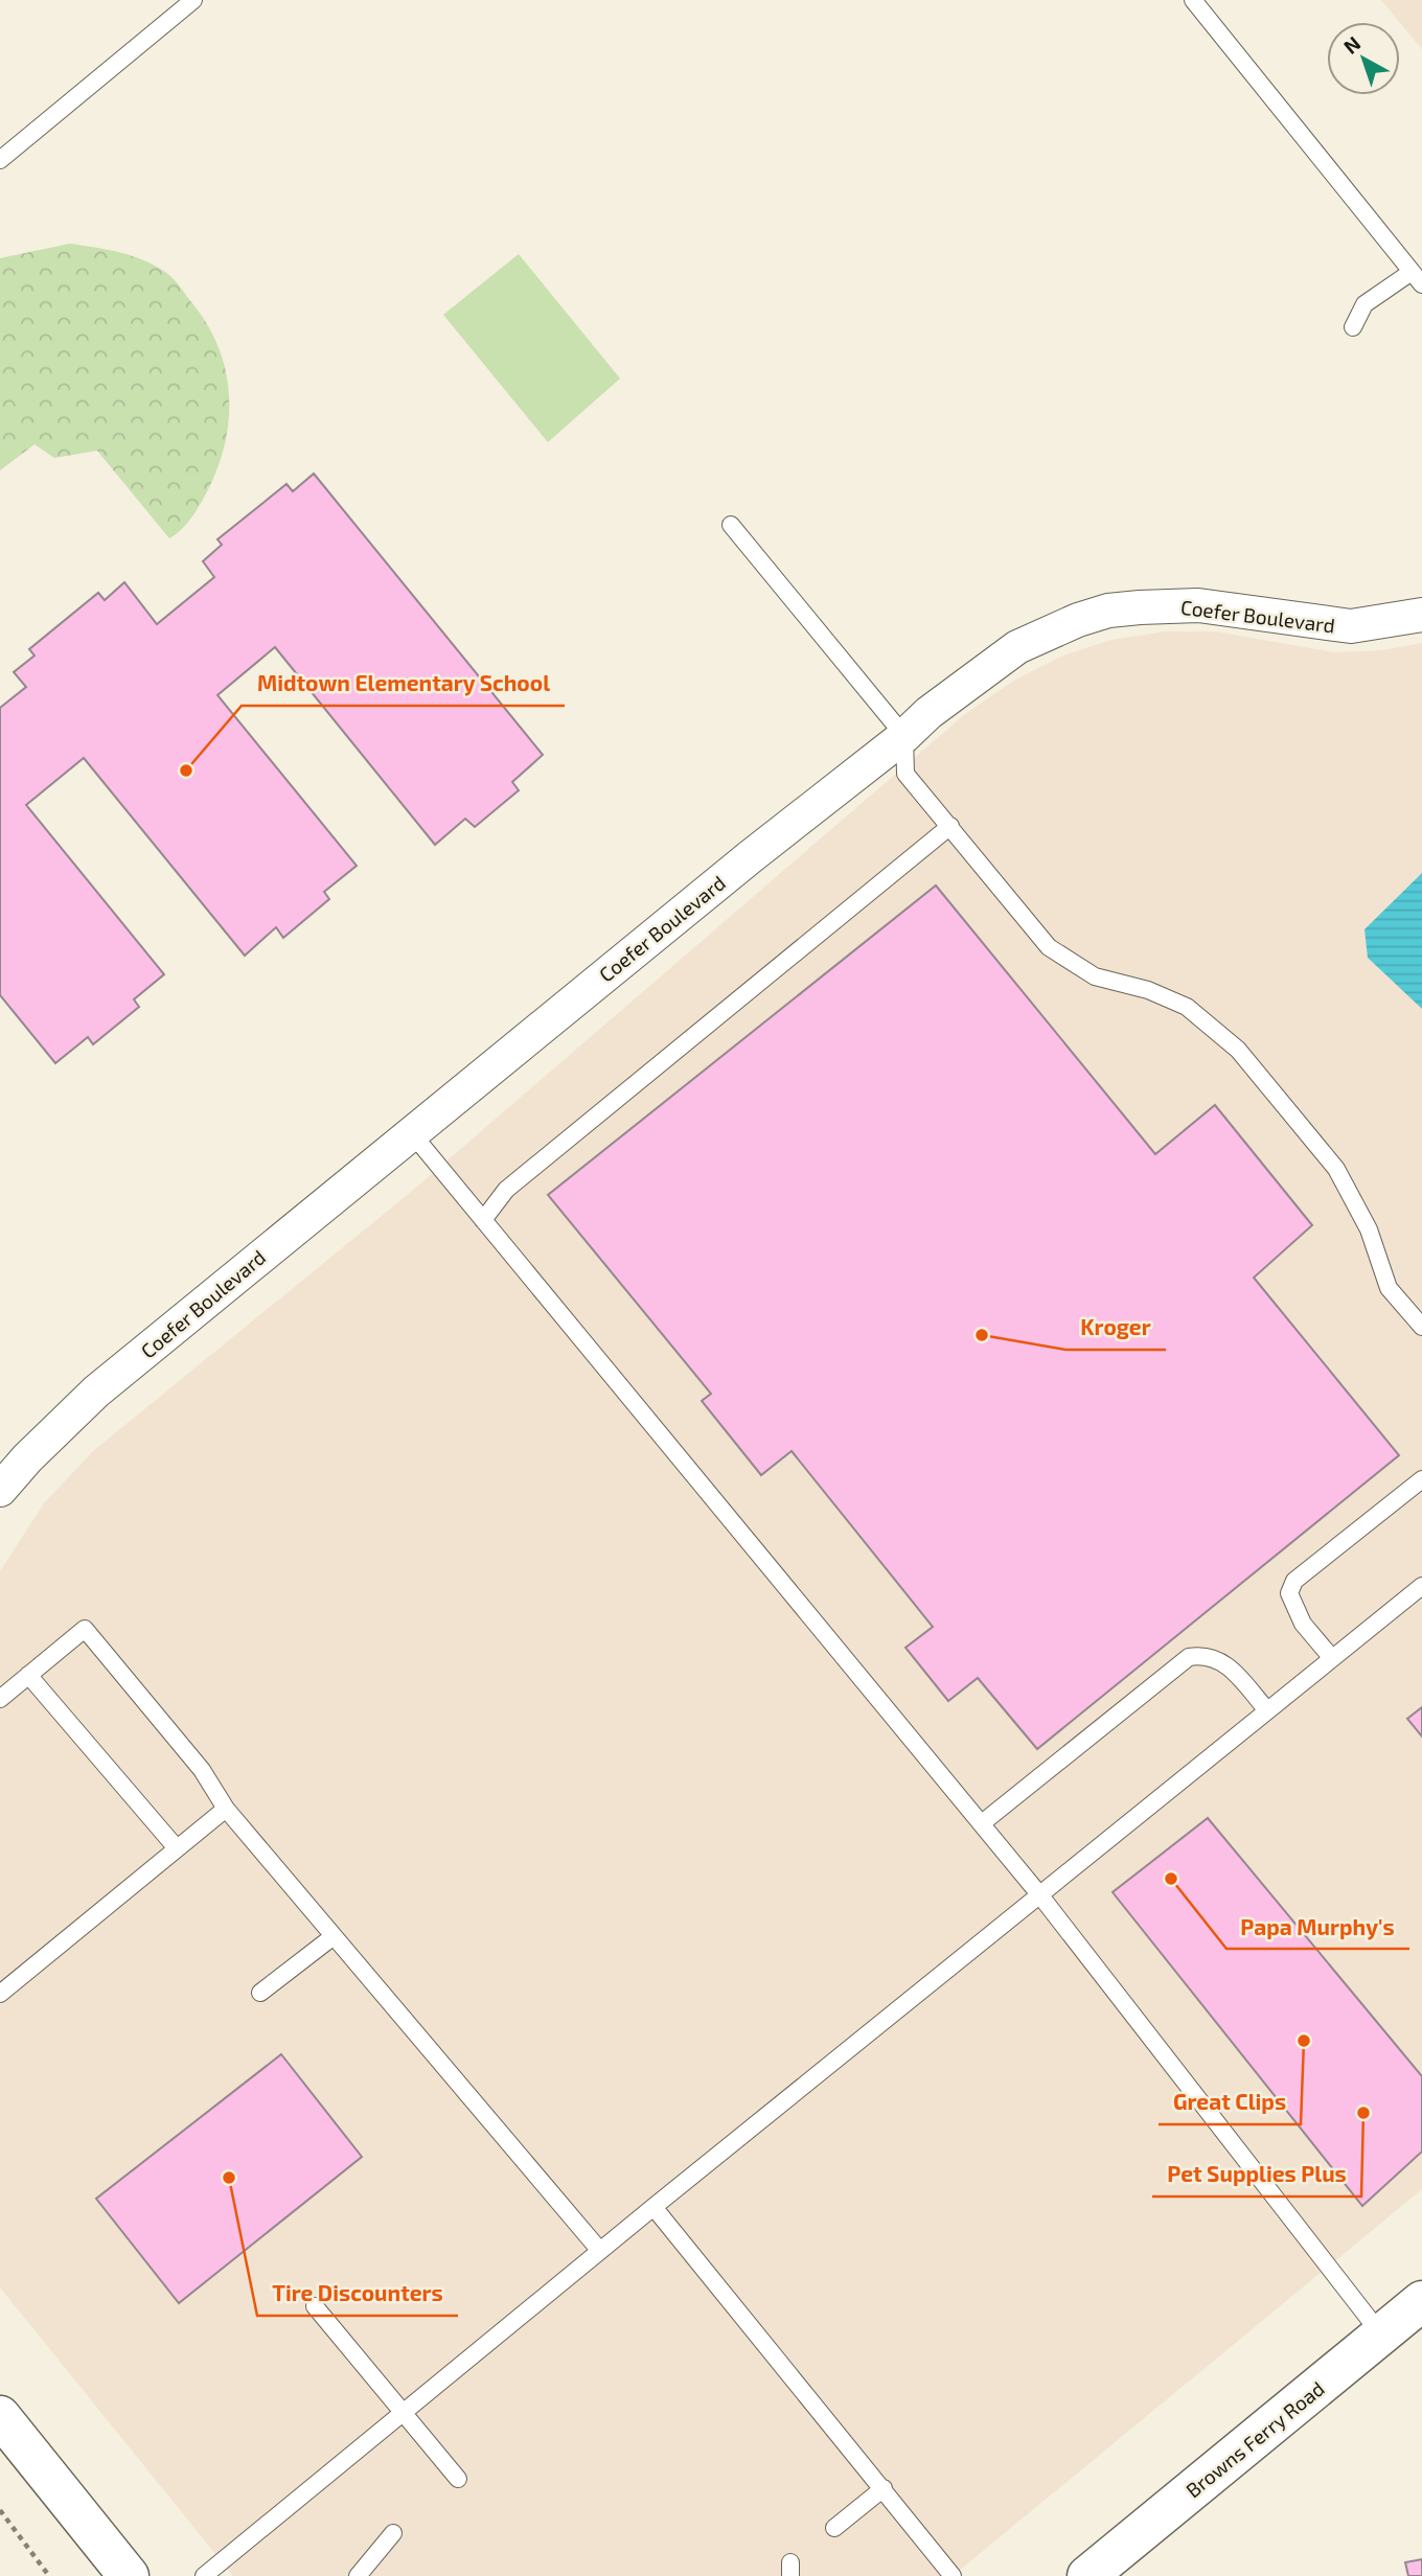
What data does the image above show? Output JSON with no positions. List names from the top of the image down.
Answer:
{
  "streets": {
    "main road": ["Browns Ferry Road"],
    "street": ["Coefer Boulevard"]
  },
  "places": [
    "Midtown Elementary School",
    "Kroger",
    "Papa Murphy's",
    "Great Clips",
    "Pet Supplies Plus",
    "Tire Discounters"
  ],
  "north": "top left"
}
